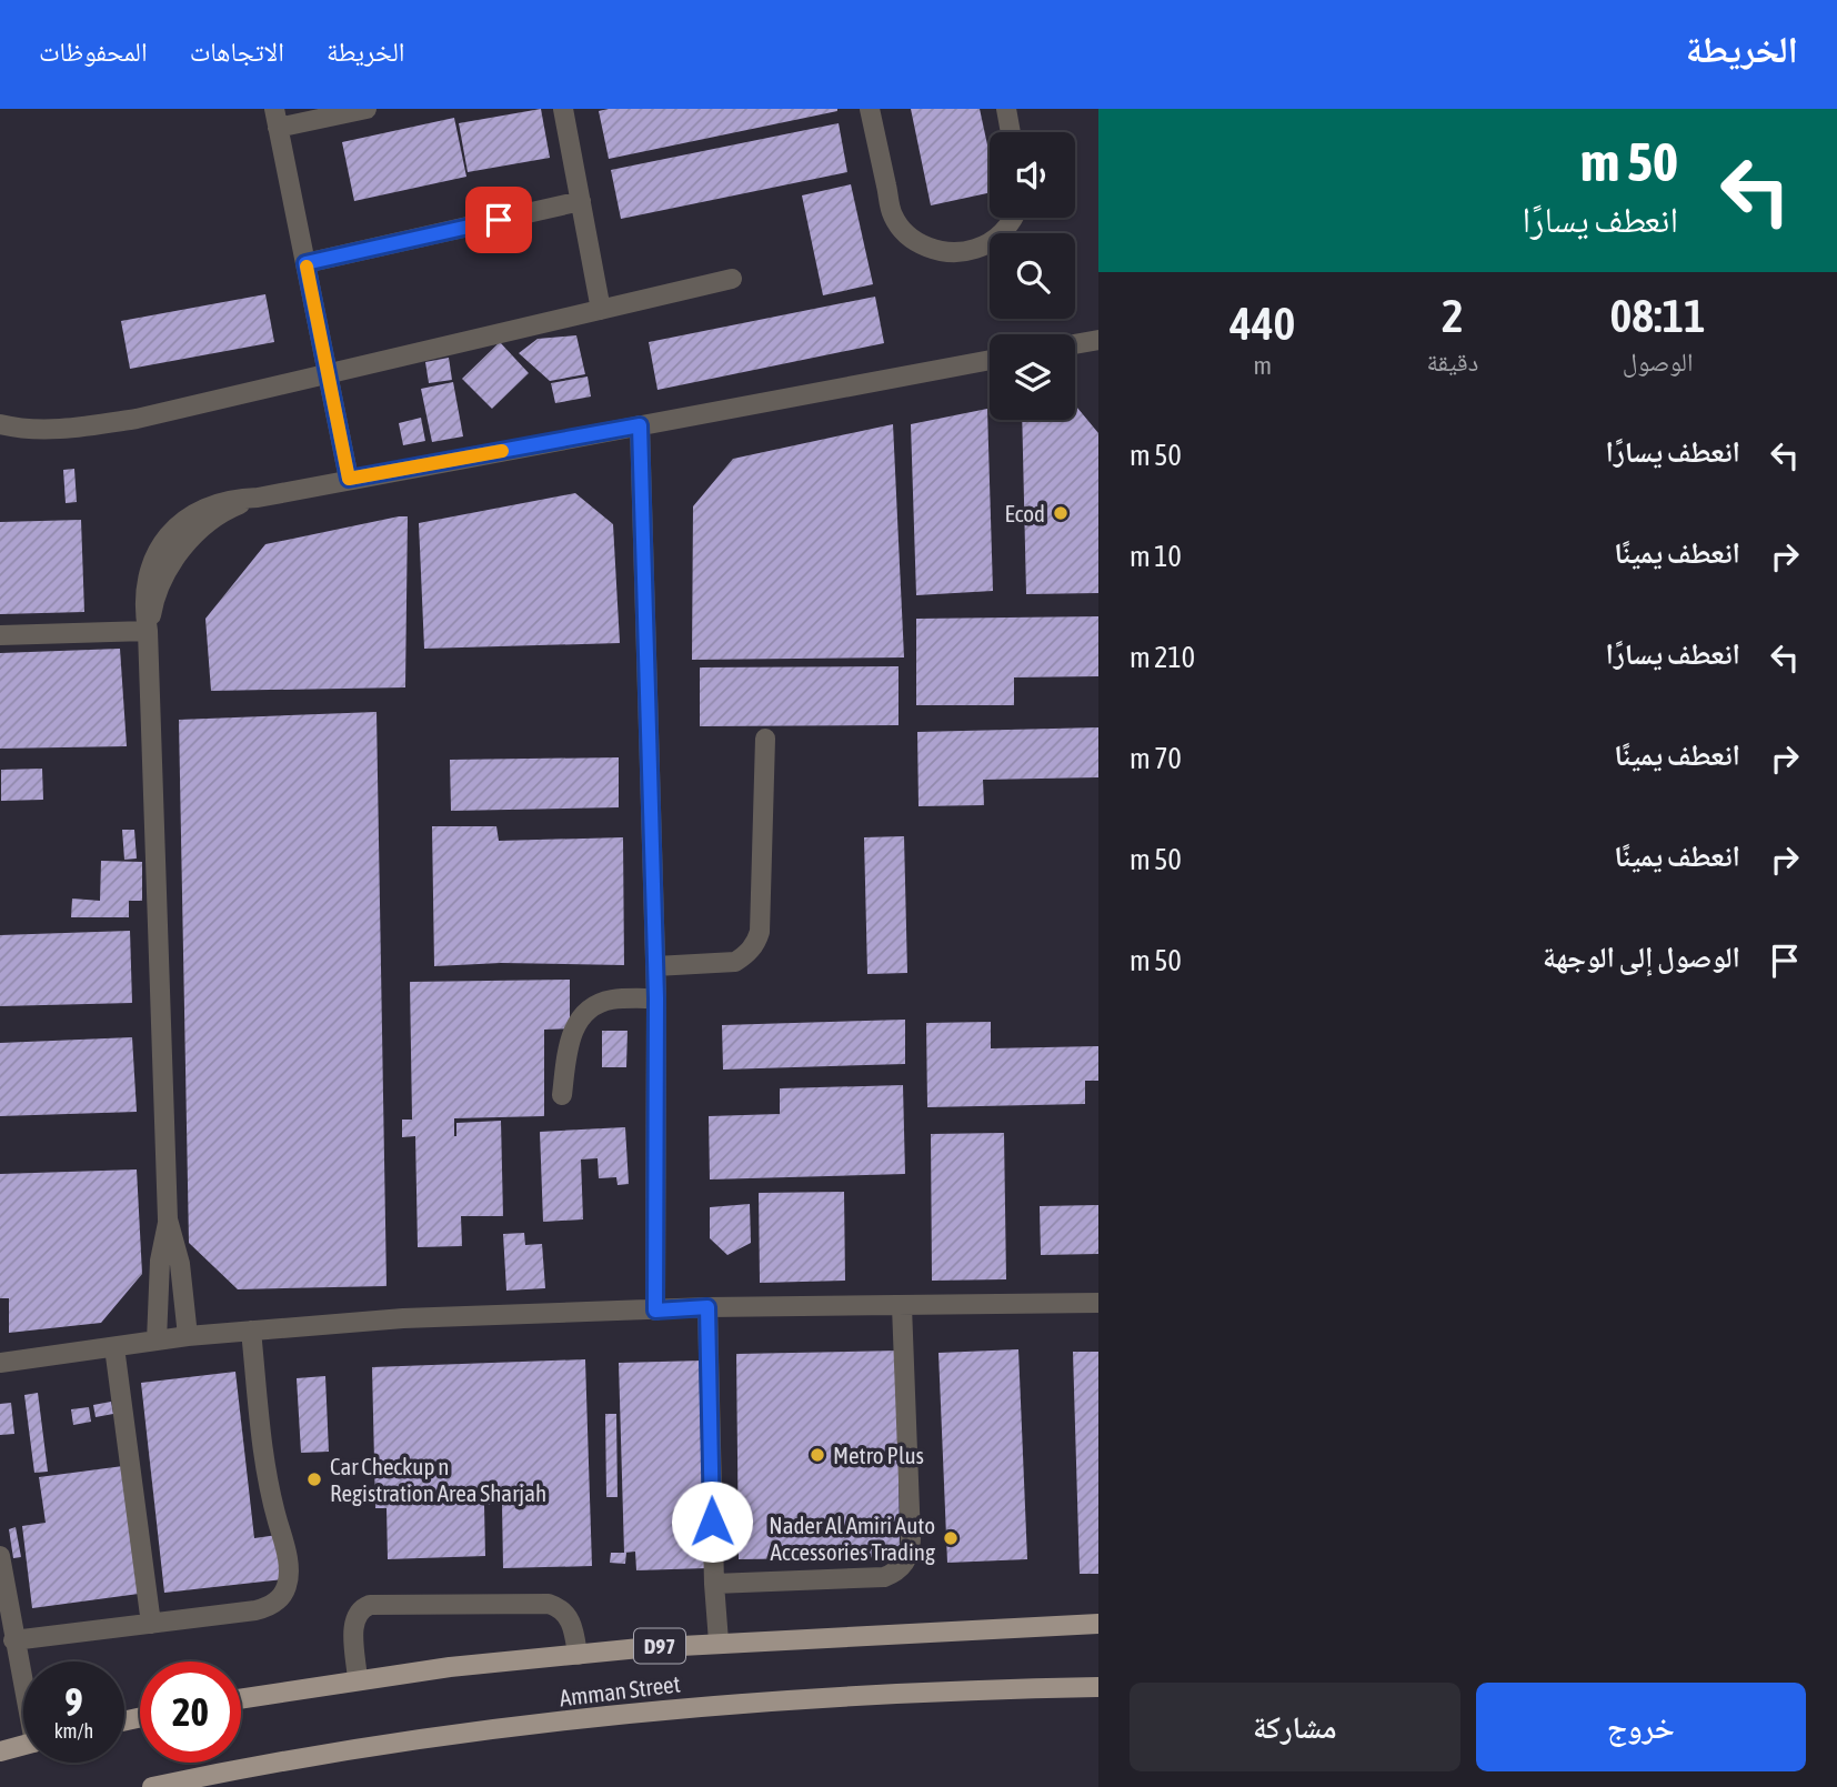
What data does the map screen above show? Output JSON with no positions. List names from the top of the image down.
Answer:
{
  "streets": {
    "main road": ["D97", "Amman Street"]
  },
  "places": [
    "Ecod",
    "Metro Plus",
    "Car Checkup n Registration Area Sharjah",
    "Nader Al Amiri Auto Accessories Trading"
  ],
  "page": {
    "header": "الخريطة",
    "nav": ["الخريطة", "الاتجاهات", "المحفوظات"],
    "turn": ["50 m", "انعطف يسارًا"],
    "eta": [
      "08:11",
      "الوصول",
      "2",
      "دقيقة",
      "440",
      "m"
    ],
    "list": [
      {
        "name": "انعطف يسارًا",
        "value": "50 m"
      },
      {
        "name": "انعطف يمينًا",
        "value": "10 m"
      },
      {
        "name": "انعطف يسارًا",
        "value": "210 m"
      },
      {
        "name": "انعطف يمينًا",
        "value": "70 m"
      },
      {
        "name": "انعطف يمينًا",
        "value": "50 m"
      },
      {
        "name": "الوصول إلى الوجهة",
        "value": "50 m"
      }
    ],
    "speed": "9 km/h",
    "limit": "20",
    "buttons": ["خروج", "مشاركة"]
  }
}
